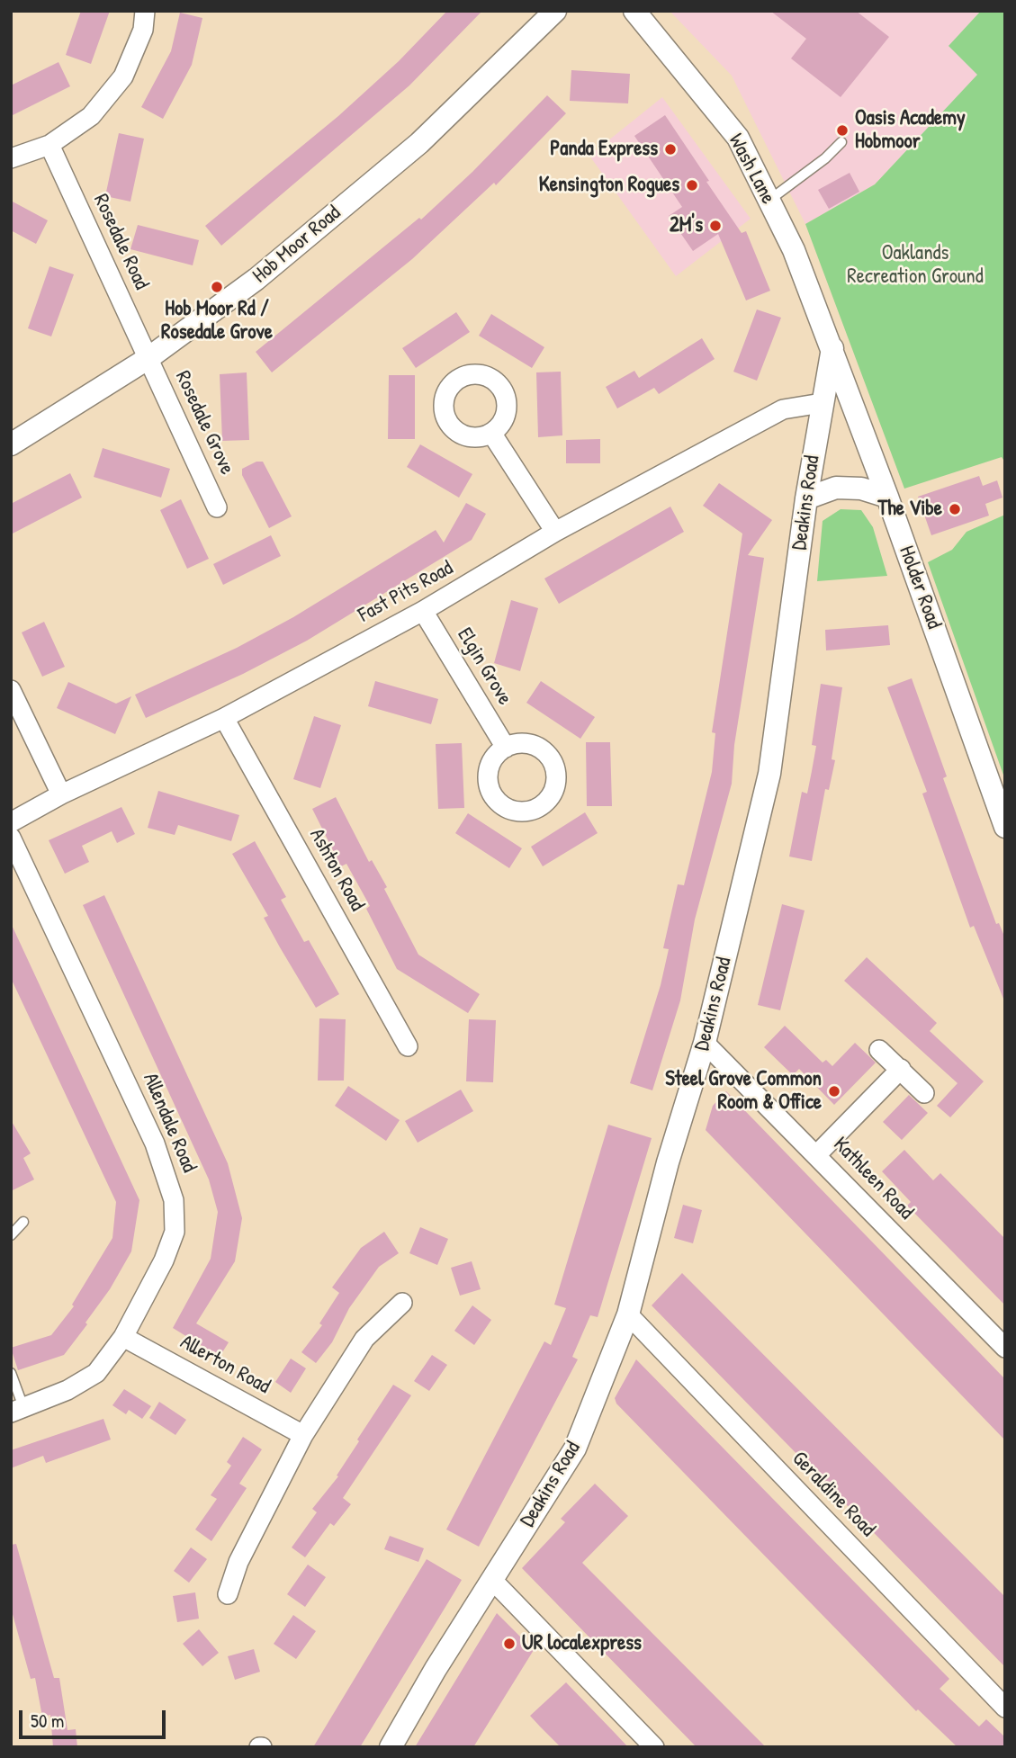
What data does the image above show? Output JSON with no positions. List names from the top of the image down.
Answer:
{
  "streets": {
    "street": [
      "Wash Lane",
      "Rosedale Road",
      "Hob Moor Road",
      "Rosedale Grove",
      "Deakins Road",
      "Holder Road",
      "Fast Pits Road",
      "Elgin Grove",
      "Ashton Road",
      "Allendale Road",
      "Kathleen Road",
      "Allerton Road",
      "Geraldine Road"
    ]
  },
  "crossings": [
    ["Wash Lane", "Deakins Road"],
    ["Wash Lane", "Holder Road"],
    ["Rosedale Road", "Hob Moor Road"],
    ["Rosedale Road", "Rosedale Grove"],
    ["Hob Moor Road", "Rosedale Grove"],
    ["Deakins Road", "Holder Road"],
    ["Deakins Road", "Fast Pits Road"],
    ["Deakins Road", "Kathleen Road"],
    ["Deakins Road", "Geraldine Road"],
    ["Fast Pits Road", "Elgin Grove"],
    ["Fast Pits Road", "Ashton Road"],
    ["Allendale Road", "Allerton Road"]
  ],
  "parks": ["Oaklands Recreation Ground"],
  "places": [
    "Oasis Academy Hobmoor",
    "Panda Express",
    "Kensington Rogues",
    "2M's",
    "Hob Moor Rd / Rosedale Grove",
    "The Vibe",
    "Steel Grove Common Room & Office",
    "UR localexpress"
  ],
  "scale_bar": "50 m"
}
